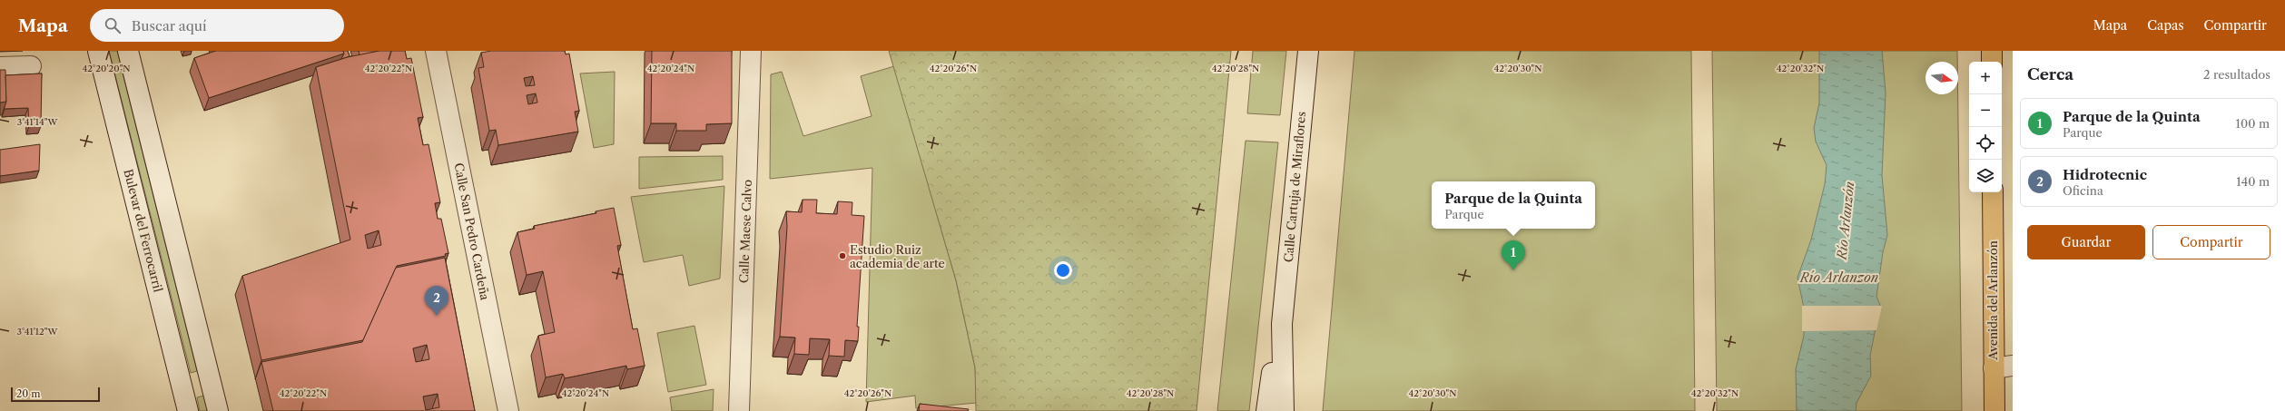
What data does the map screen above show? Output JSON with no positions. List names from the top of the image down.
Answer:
{
  "streets": {
    "highway": ["Avenida del Arlanzón"],
    "street": [
      "Calle Cartuja de Miraflores",
      "Bulevar del Ferrocarril",
      "Calle San Pedro Cardeña",
      "Calle Maese Calvo"
    ]
  },
  "water": ["Río Arlanzón", "Río Arlanzon"],
  "places": ["Estudio Ruiz academia de arte"],
  "scale_bar": "20 m",
  "north": "right",
  "page": {
    "header": "Mapa",
    "search": "Buscar aquí",
    "nav": ["Mapa", "Capas", "Compartir"],
    "heading": ["Cerca", "2 resultados"],
    "map_buttons": ["+", "−"],
    "list": [
      {
        "mark": "1",
        "name": "Parque de la Quinta",
        "note": "Parque",
        "value": "100 m"
      },
      {
        "mark": "2",
        "name": "Hidrotecnic",
        "note": "Oficina",
        "value": "140 m"
      }
    ],
    "popup": ["Parque de la Quinta", "Parque"],
    "buttons": ["Guardar", "Compartir"],
    "pins": ["1", "2"],
    "scale": "20 m"
  },
  "coordinates": [
    "42°20'20\"N",
    "42°20'22\"N",
    "42°20'24\"N",
    "42°20'26\"N",
    "42°20'28\"N",
    "42°20'30\"N",
    "42°20'32\"N",
    "3°41'14\"W",
    "3°41'12\"W"
  ]
}
